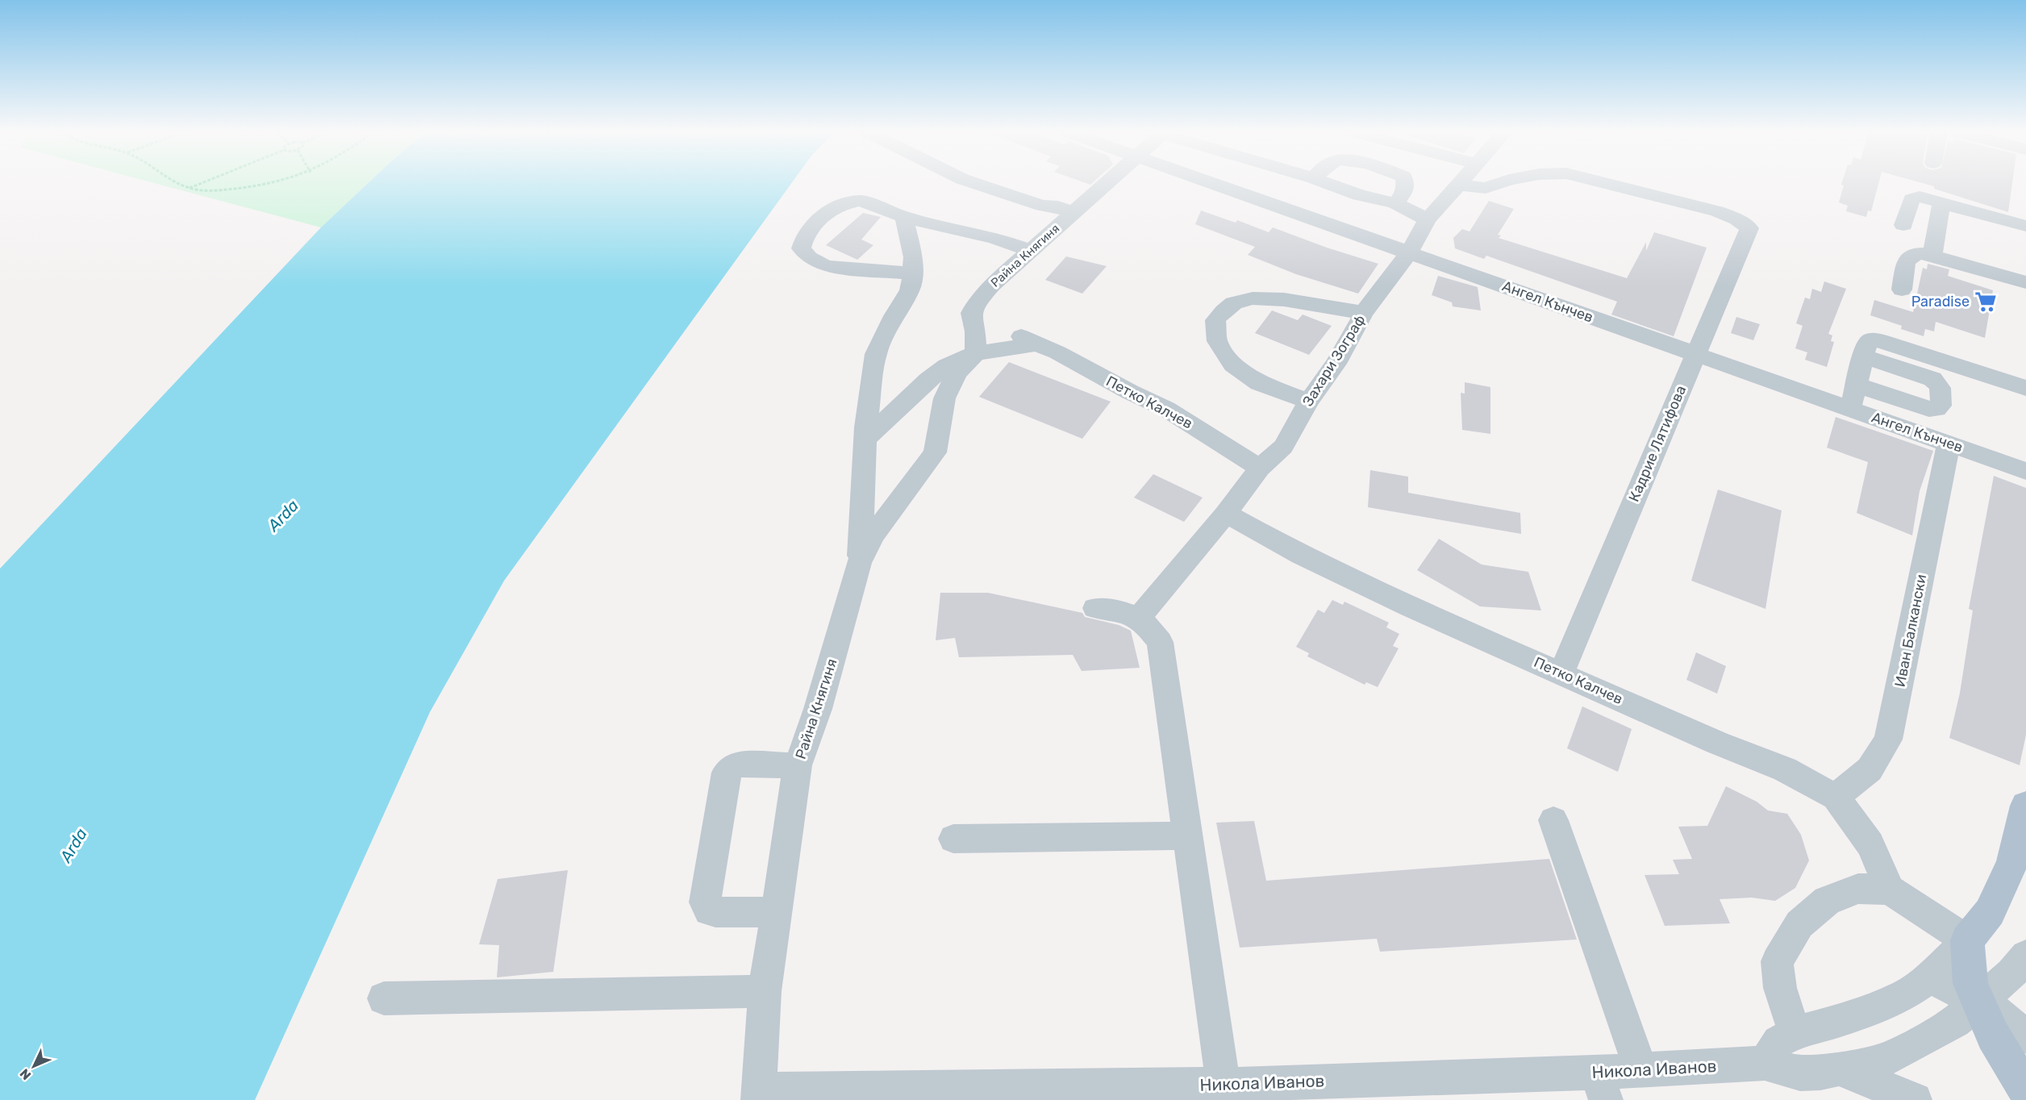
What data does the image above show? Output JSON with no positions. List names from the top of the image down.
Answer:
{
  "streets": {
    "street": [
      "Райна Княгиня",
      "Ангел Кънчев",
      "Захари Зограф",
      "Петко Калчев",
      "Кадрие Лятифова",
      "Иван Балкански",
      "Никола Иванов"
    ]
  },
  "crossings": [
    ["Райна Княгиня", "Петко Калчев"],
    ["Райна Княгиня", "Никола Иванов"],
    ["Ангел Кънчев", "Захари Зограф"],
    ["Ангел Кънчев", "Кадрие Лятифова"],
    ["Ангел Кънчев", "Иван Балкански"],
    ["Захари Зограф", "Петко Калчев"],
    ["Захари Зограф", "Кадрие Лятифова"],
    ["Петко Калчев", "Кадрие Лятифова"],
    ["Петко Калчев", "Иван Балкански"]
  ],
  "water": ["Arda"],
  "places": {
    "supermarket": ["Paradise"]
  },
  "north": "bottom left"
}
